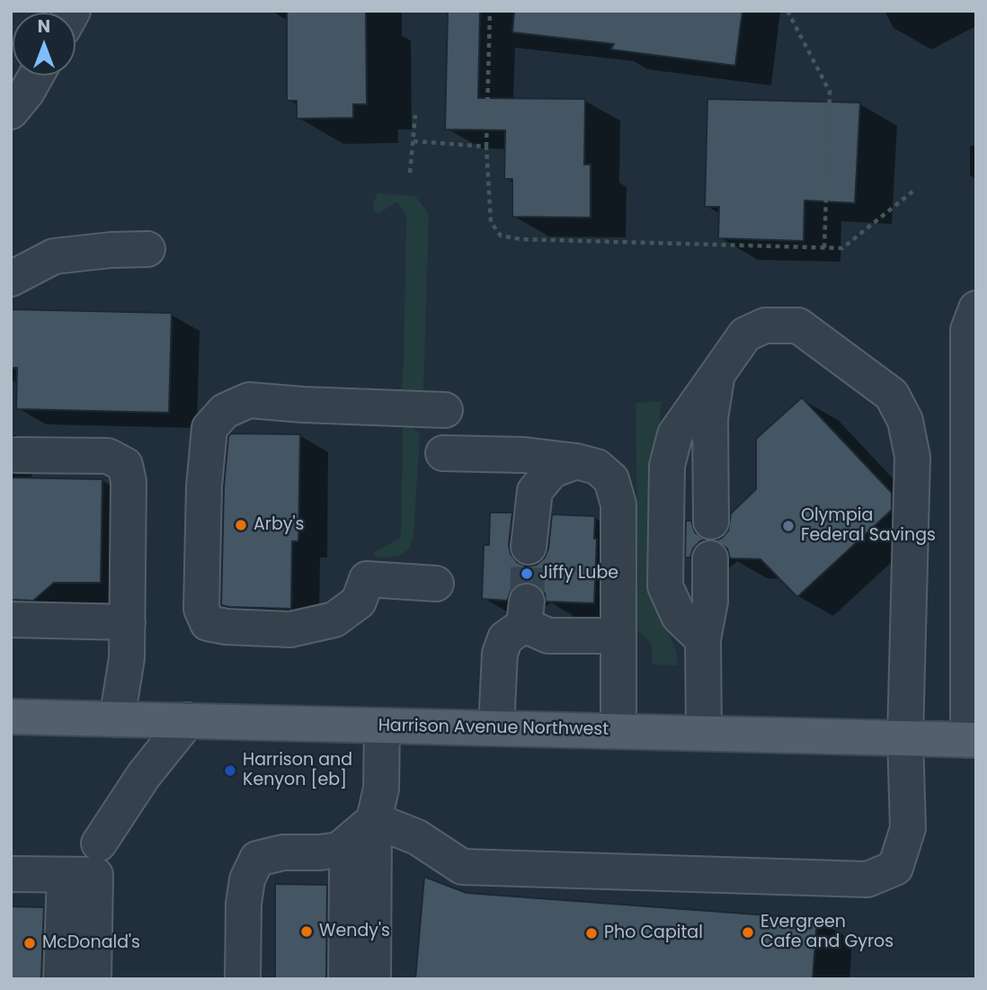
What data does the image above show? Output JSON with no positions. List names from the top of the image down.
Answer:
{
  "streets": {
    "main road": ["Harrison Avenue Northwest"]
  },
  "places": [
    "Arby's",
    "Olympia Federal Savings",
    "Jiffy Lube",
    "Harrison and Kenyon [eb]",
    "Wendy's",
    "Evergreen Cafe and Gyros",
    "Pho Capital",
    "McDonald's"
  ],
  "north": "top"
}
